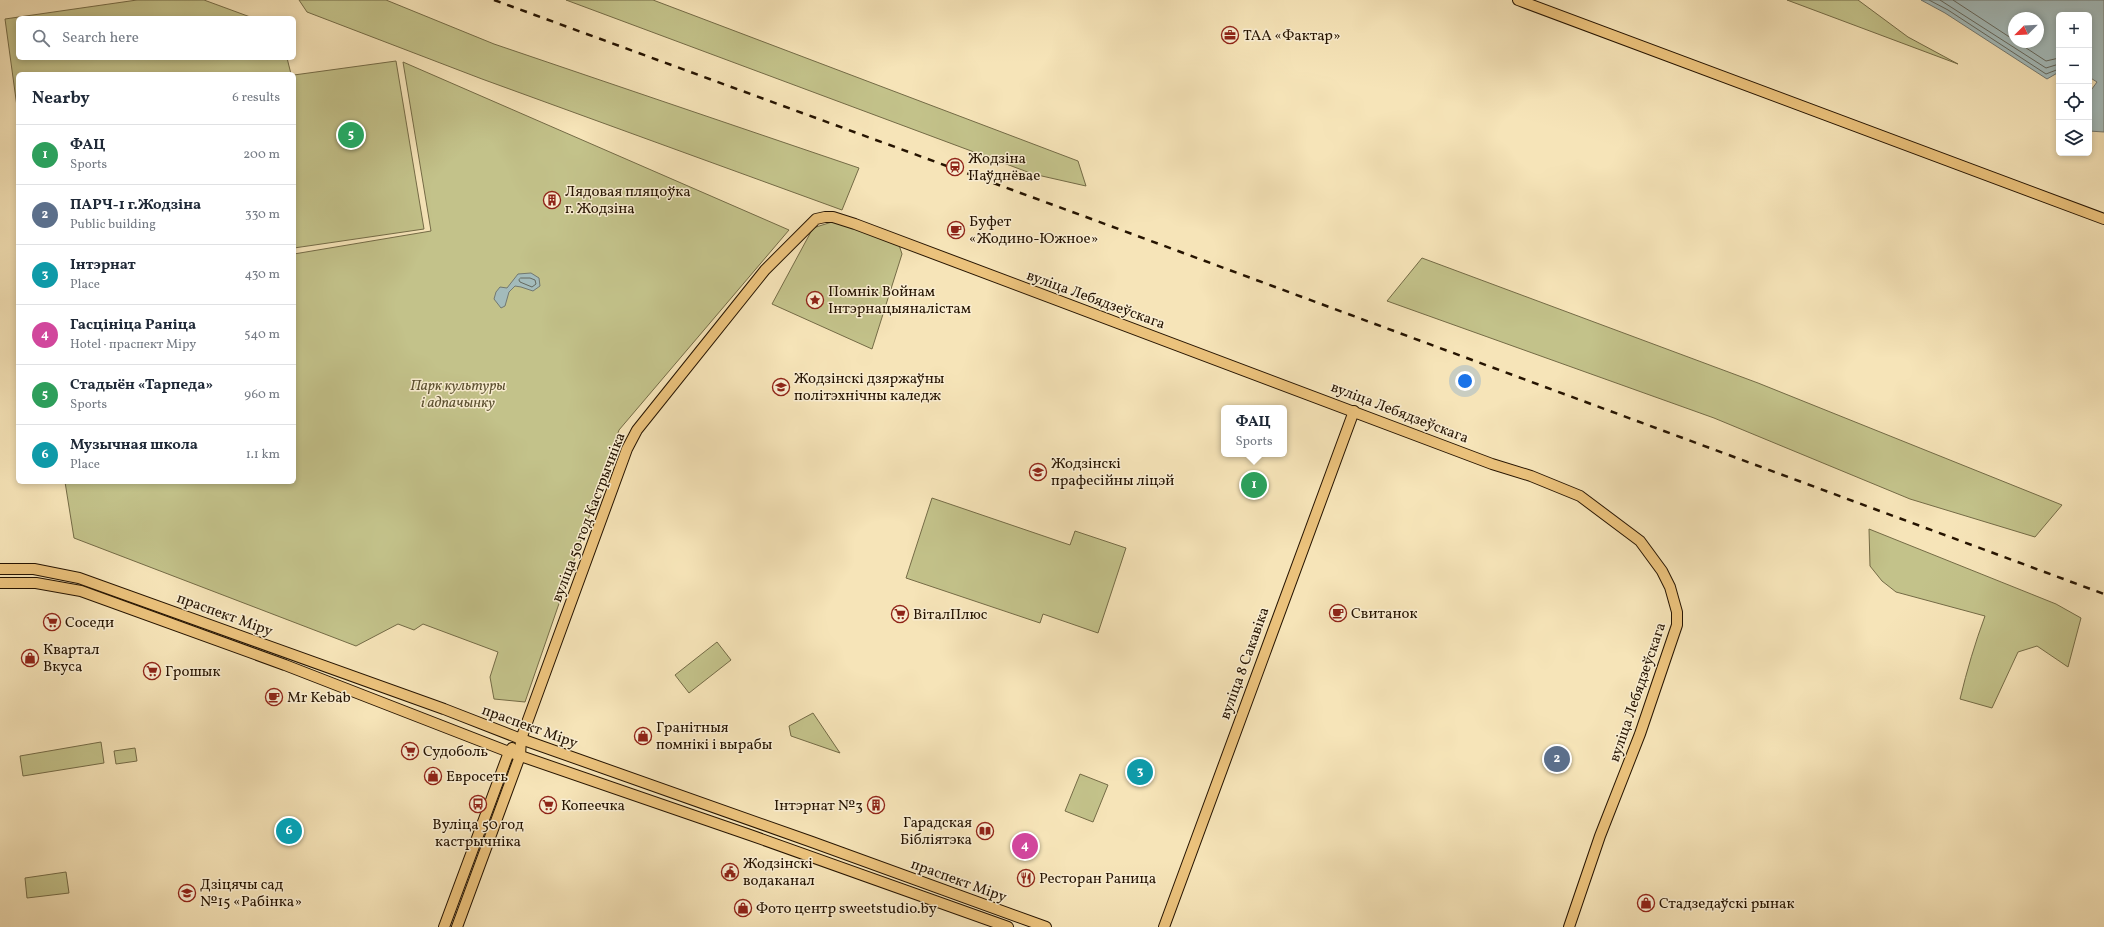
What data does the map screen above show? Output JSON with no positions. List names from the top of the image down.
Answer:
{
  "streets": {
    "main road": [
      "вуліца Лебядзеўскага",
      "вуліца 50 год Кастрычніка",
      "праспект Міру",
      "вуліца 8 Сакавіка"
    ]
  },
  "crossings": [
    ["вуліца Лебядзеўскага", "вуліца 50 год Кастрычніка"],
    ["вуліца Лебядзеўскага", "вуліца 8 Сакавіка"],
    ["вуліца 50 год Кастрычніка", "праспект Міру"]
  ],
  "parks": ["Парк культуры і адпачынку"],
  "places": {
    "office": ["ТАА «Фактар»"],
    "station": ["Жодзіна Паўднёвае"],
    "building": ["Лядовая пляцоўка г. Жодзіна", "Інтэрнат №3"],
    "cafe": ["Буфет «Жодино-Южное»", "Свитанок", "Mr Kebab"],
    "place": ["Помнік Войнам Інтэрнацыяналістам"],
    "school or university": ["Жодзінскі дзяржаўны політэхнічны каледж", "Жодзінскі прафесійны ліцэй", "Дзіцячы сад №15 «Рабінка»"],
    "supermarket": [
      "ВіталПлюс",
      "Соседи",
      "Грошык",
      "Судоболь",
      "Копеечка"
    ],
    "shop": [
      "Квартал Вкуса",
      "Гранітныя помнікі і вырабы",
      "Евросеть",
      "Стадзедаўскі рынак",
      "Фото центр sweetstudio.by"
    ],
    "bus stop": ["Вуліца 50 год кастрычніка"],
    "library": ["Гарадская Бібліятэка"],
    "public building": ["Жодзінскі водаканал"],
    "restaurant": ["Ресторан Раница"]
  },
  "north": "bottom left",
  "page": {
    "map_buttons": ["+", "−"],
    "search": "Search here",
    "heading": ["Nearby", "6 results"],
    "pins": [
      "5",
      "1",
      "2",
      "3",
      "6",
      "4"
    ],
    "list": [
      {
        "mark": "1",
        "name": "ФАЦ",
        "note": "Sports",
        "value": "200 m"
      },
      {
        "mark": "2",
        "name": "ПАРЧ-1 г.Жодзіна",
        "note": "Public building",
        "value": "330 m"
      },
      {
        "mark": "3",
        "name": "Інтэрнат",
        "note": "Place",
        "value": "430 m"
      },
      {
        "mark": "4",
        "name": "Гасцініца Раніца",
        "note": "Hotel · праспект Міру",
        "value": "540 m"
      },
      {
        "mark": "5",
        "name": "Стадыён «Тарпеда»",
        "note": "Sports",
        "value": "960 m"
      },
      {
        "mark": "6",
        "name": "Музычная школа",
        "note": "Place",
        "value": "1.1 km"
      }
    ],
    "popup": ["ФАЦ", "Sports"]
  }
}
